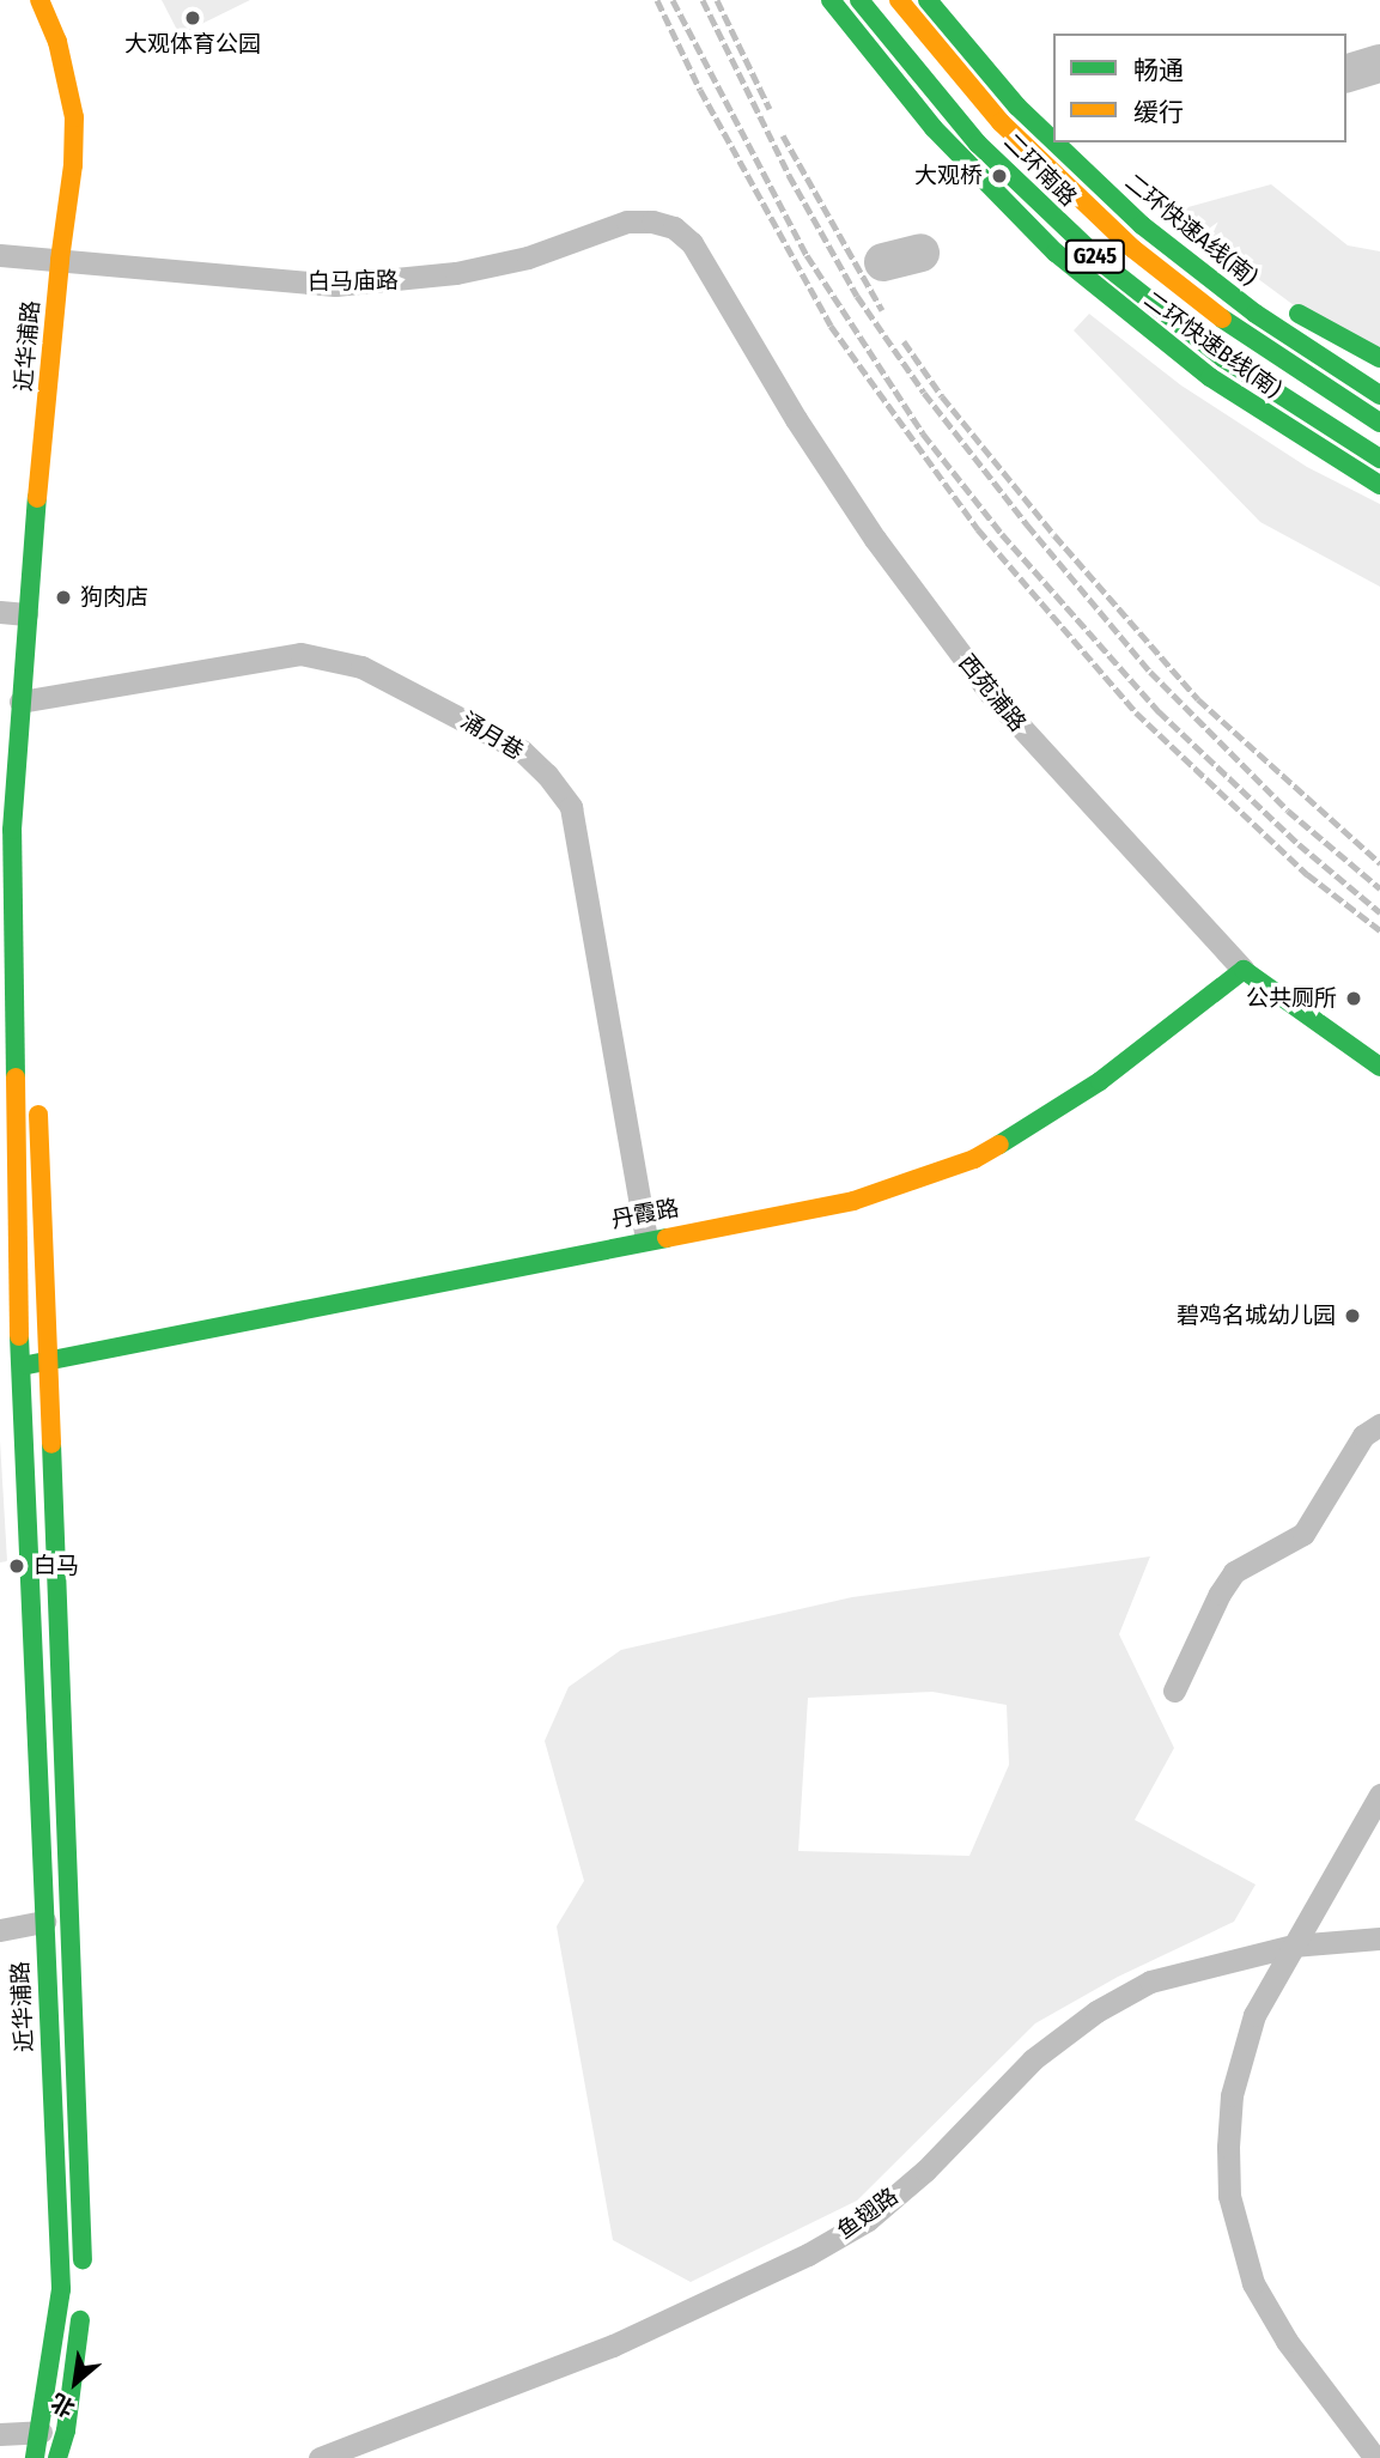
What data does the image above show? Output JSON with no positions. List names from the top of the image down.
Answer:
{
  "streets": {
    "main road": [
      "二环南路",
      "二环快速A线(南)",
      "G245",
      "二环快速B线(南)",
      "近华浦路",
      "西苑浦路",
      "丹霞路"
    ],
    "street": ["白马庙路", "涌月巷", "鱼翅路"]
  },
  "crossings": [
    ["白马庙路", "近华浦路"],
    ["白马庙路", "西苑浦路"],
    ["近华浦路", "涌月巷"],
    ["近华浦路", "丹霞路"],
    ["西苑浦路", "丹霞路"],
    ["涌月巷", "丹霞路"]
  ],
  "places": [
    "大观体育公园",
    "大观桥",
    "狗肉店",
    "公共厕所",
    "碧鸡名城幼儿园",
    "白马"
  ],
  "legend": ["畅通", "缓行"],
  "north": "bottom left"
}
